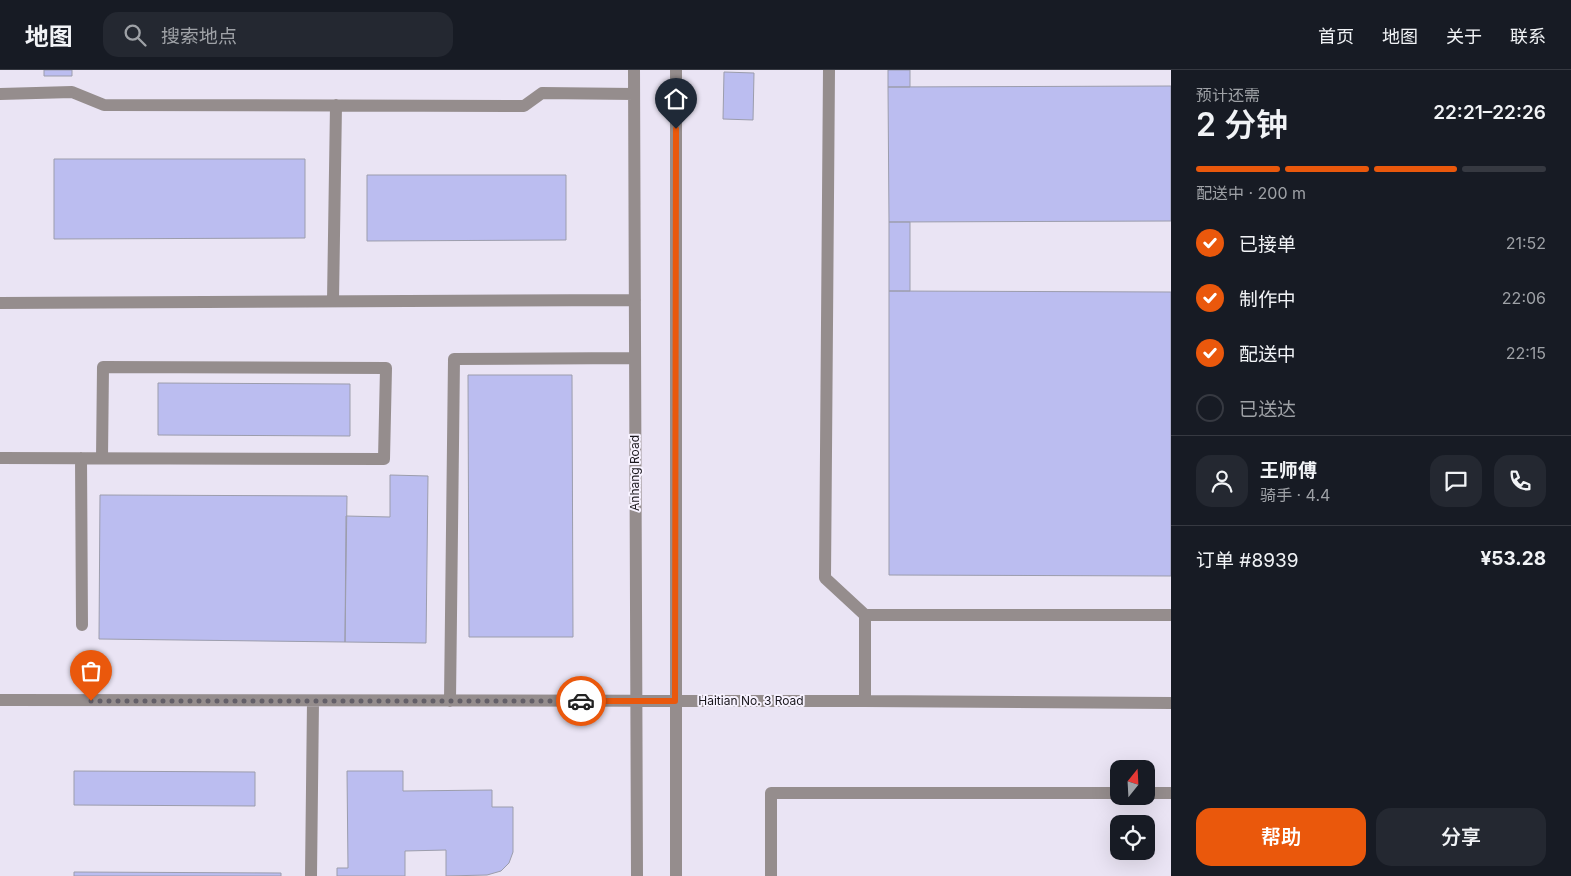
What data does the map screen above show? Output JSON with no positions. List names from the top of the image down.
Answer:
{
  "streets": {
    "street": ["Anhang Road", "Haitian No. 3 Road"]
  },
  "crossings": [
    ["Anhang Road", "Haitian No. 3 Road"]
  ],
  "north": "top",
  "page": {
    "header": "地图",
    "search": "搜索地点",
    "nav": [
      "首页",
      "地图",
      "关于",
      "联系"
    ],
    "heading": ["2 分钟", "预计还需", "22:21–22:26"],
    "panel": [
      "王师傅",
      "骑手 · 4.4",
      "订单 #8939",
      "¥53.28"
    ],
    "bar": "配送中 · 200 m",
    "list": [
      ["已接单", "21:52"],
      ["制作中", "22:06"],
      ["配送中", "22:15"],
      "已送达"
    ],
    "buttons": ["帮助", "分享"]
  }
}
